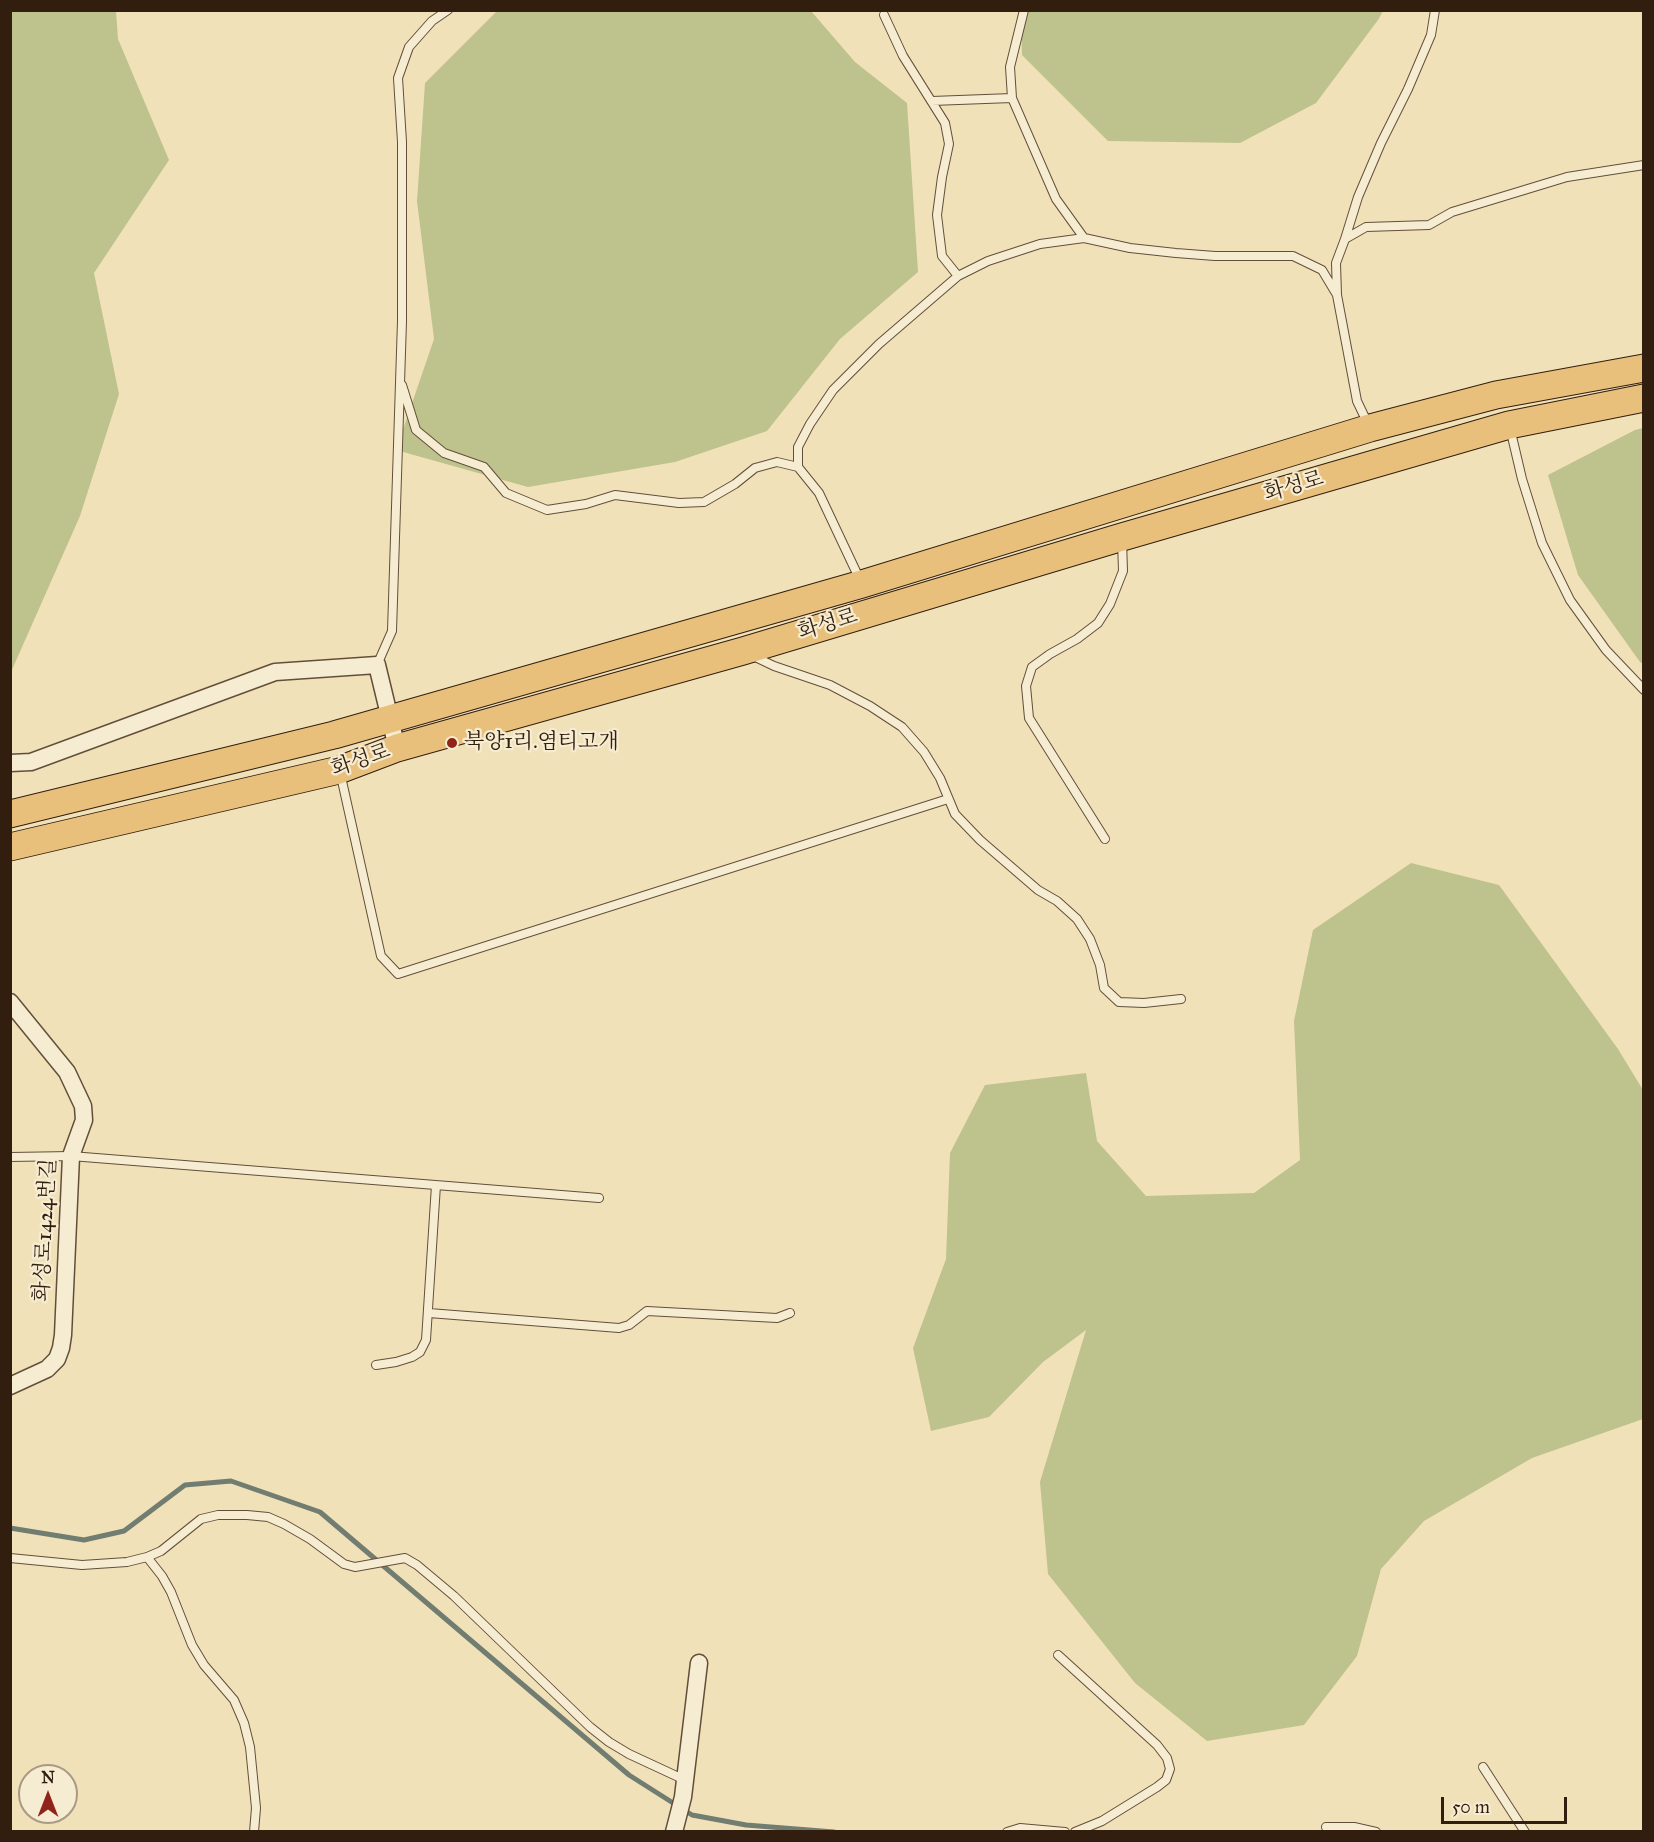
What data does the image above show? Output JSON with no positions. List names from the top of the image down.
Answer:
{
  "streets": {
    "main road": ["화성로"],
    "street": ["화성로1424번길"]
  },
  "places": ["북양1리.염티고개"],
  "scale_bar": "50 m",
  "north": "top"
}
